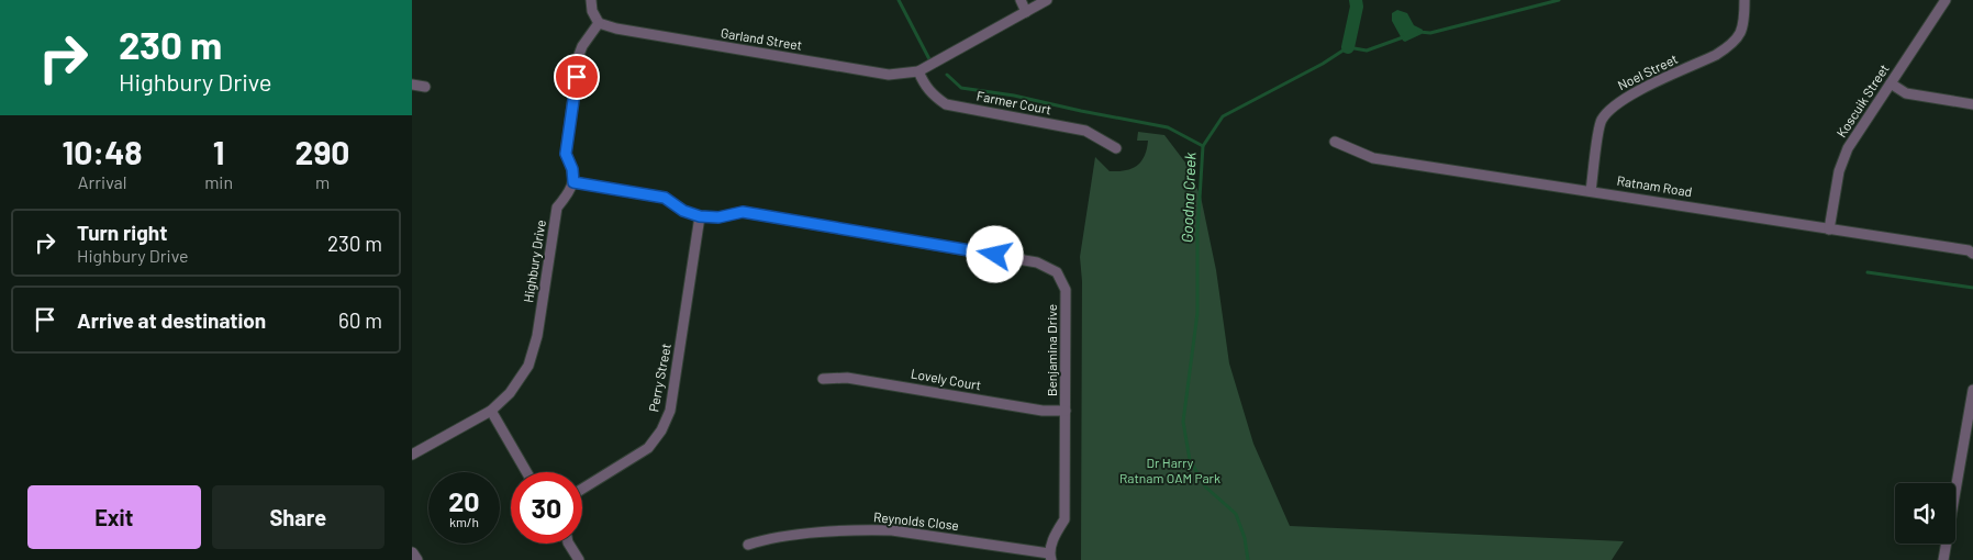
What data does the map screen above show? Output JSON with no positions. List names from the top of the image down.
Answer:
{
  "streets": {
    "street": [
      "Garland Street",
      "Noel Street",
      "Koscuik Street",
      "Farmer Court",
      "Ratnam Road",
      "Highbury Drive",
      "Benjamina Drive",
      "Perry Street",
      "Lovely Court",
      "Reynolds Close"
    ]
  },
  "crossings": [
    ["Garland Street", "Farmer Court"],
    ["Noel Street", "Ratnam Road"],
    ["Koscuik Street", "Ratnam Road"],
    ["Highbury Drive", "Benjamina Drive"],
    ["Benjamina Drive", "Perry Street"],
    ["Benjamina Drive", "Lovely Court"],
    ["Benjamina Drive", "Reynolds Close"]
  ],
  "water": ["Goodna Creek"],
  "parks": ["Dr Harry Ratnam OAM Park"],
  "page": {
    "turn": ["230 m", "Highbury Drive"],
    "eta": [
      "10:48",
      "Arrival",
      "1",
      "min",
      "290",
      "m"
    ],
    "list": [
      {
        "name": "Turn right",
        "note": "Highbury Drive",
        "value": "230 m"
      },
      {
        "name": "Arrive at destination",
        "value": "60 m"
      }
    ],
    "speed": "20 km/h",
    "limit": "30",
    "buttons": ["Exit", "Share"]
  }
}
